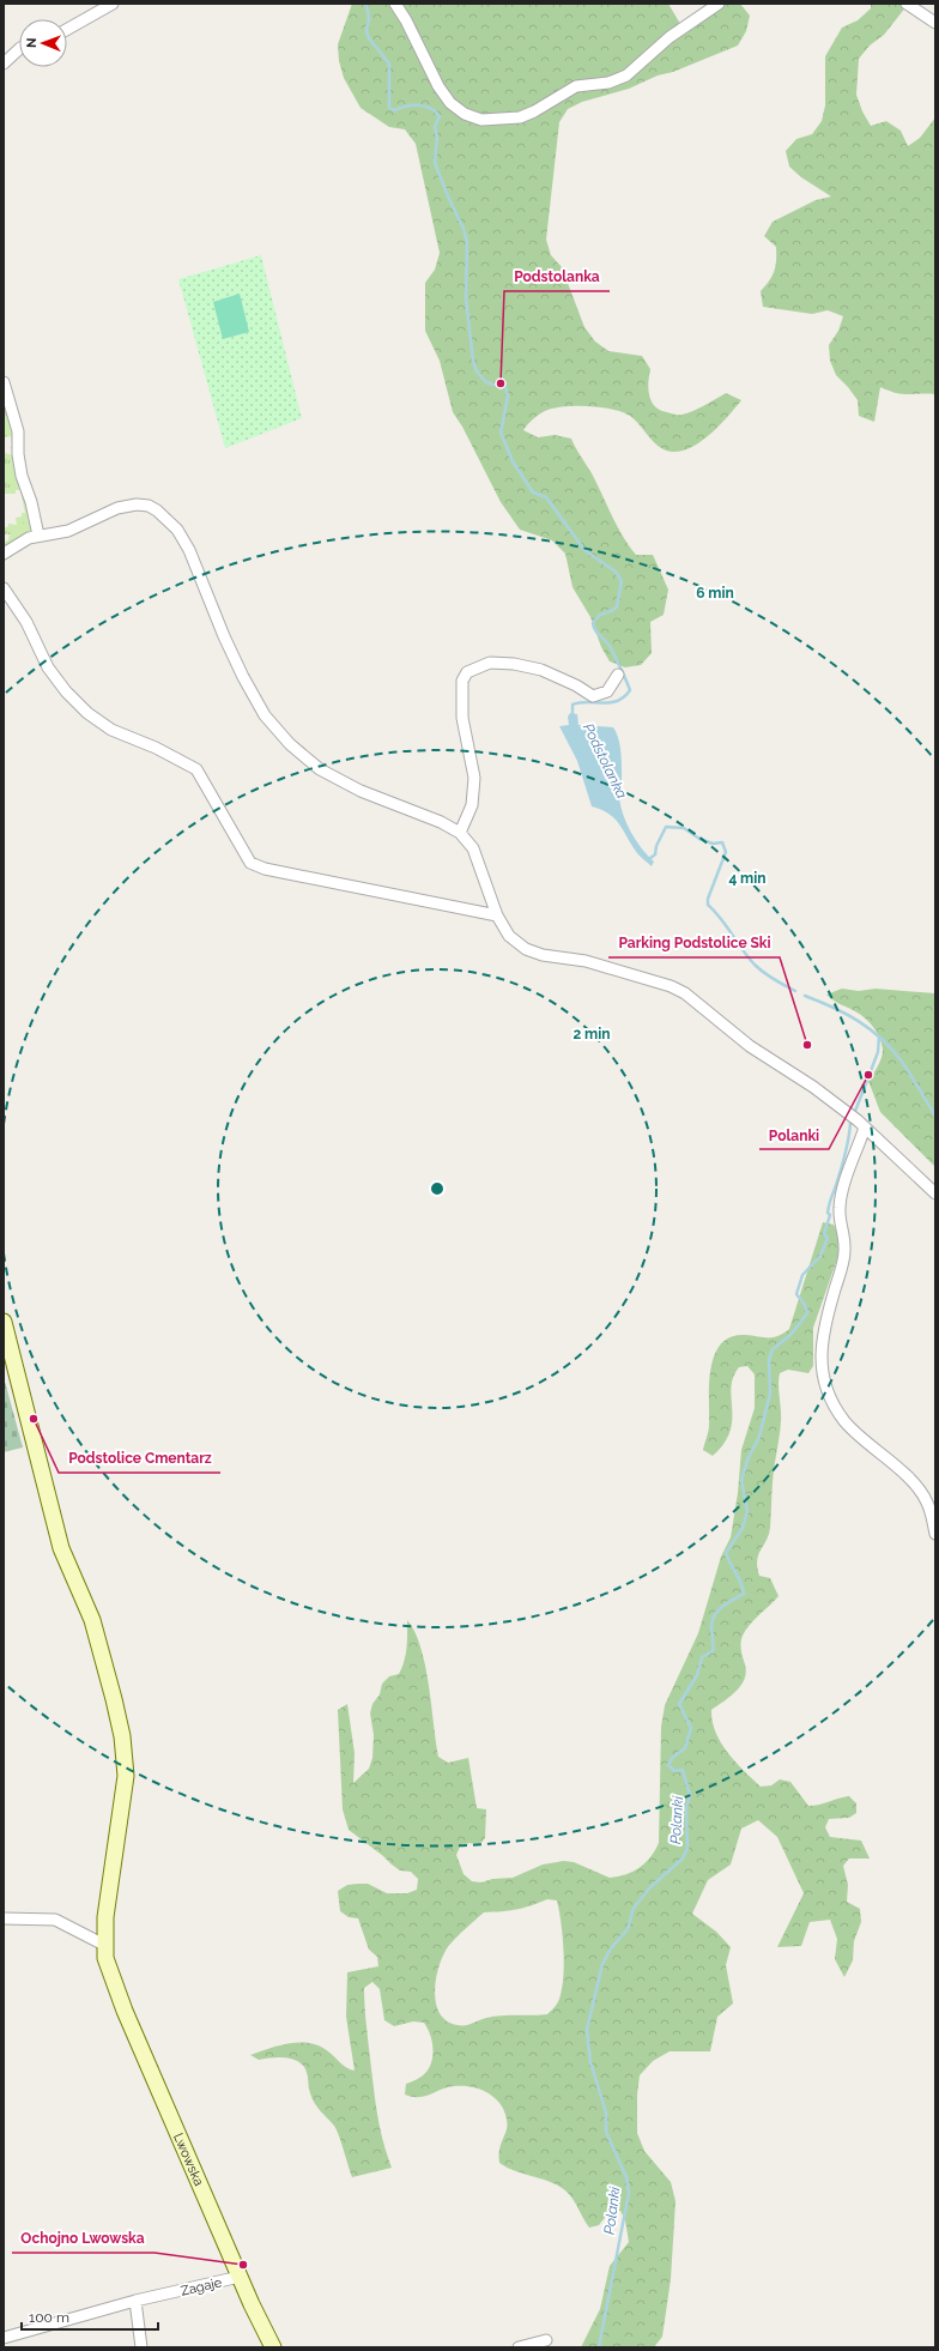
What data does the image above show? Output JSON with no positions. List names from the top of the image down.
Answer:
{
  "streets": {
    "street": ["Lwowska", "Zagaje"]
  },
  "crossings": [
    ["Lwowska", "Zagaje"]
  ],
  "water": ["Podstolanka", "Polanki"],
  "places": [
    "Podstolanka",
    "Parking Podstolice Ski",
    "Polanki",
    "Podstolice Cmentarz",
    "Ochojno Lwowska"
  ],
  "scale_bar": "100 m",
  "north": "left",
  "rings": ["6 min", "4 min", "2 min"]
}
